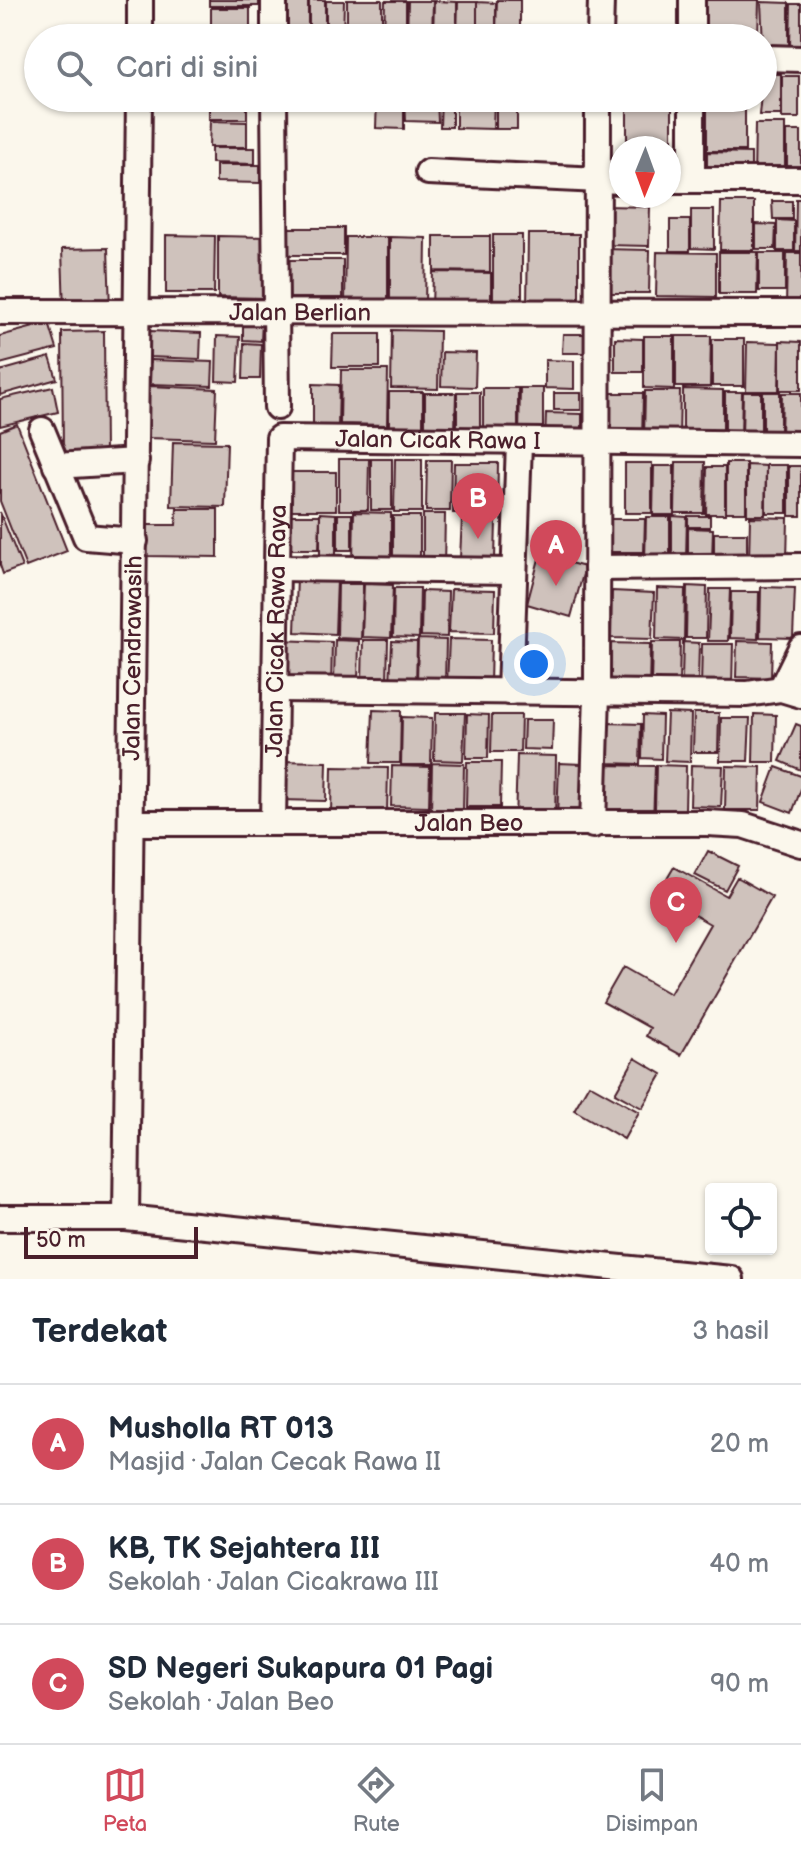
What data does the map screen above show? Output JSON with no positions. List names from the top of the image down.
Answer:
{
  "streets": {
    "street": [
      "Jalan Berlian",
      "Jalan Cicak Rawa I",
      "Jalan Cicak Rawa Raya",
      "Jalan Cendrawasih",
      "Jalan Beo"
    ]
  },
  "crossings": [
    ["Jalan Berlian", "Jalan Cendrawasih"],
    ["Jalan Cicak Rawa I", "Jalan Cicak Rawa Raya"],
    ["Jalan Cicak Rawa Raya", "Jalan Beo"],
    ["Jalan Cendrawasih", "Jalan Beo"]
  ],
  "scale_bar": "50 m",
  "north": "bottom",
  "page": {
    "search": "Cari di sini",
    "pins": ["B", "A", "C"],
    "scale": "50 m",
    "heading": ["Terdekat", "3 hasil"],
    "list": [
      {
        "mark": "A",
        "name": "Musholla RT 013",
        "note": "Masjid · Jalan Cecak Rawa II",
        "value": "20 m"
      },
      {
        "mark": "B",
        "name": "KB, TK Sejahtera III",
        "note": "Sekolah · Jalan Cicakrawa III",
        "value": "40 m"
      },
      {
        "mark": "C",
        "name": "SD Negeri Sukapura 01 Pagi",
        "note": "Sekolah · Jalan Beo",
        "value": "90 m"
      }
    ],
    "nav": ["Peta", "Rute", "Disimpan"]
  }
}
